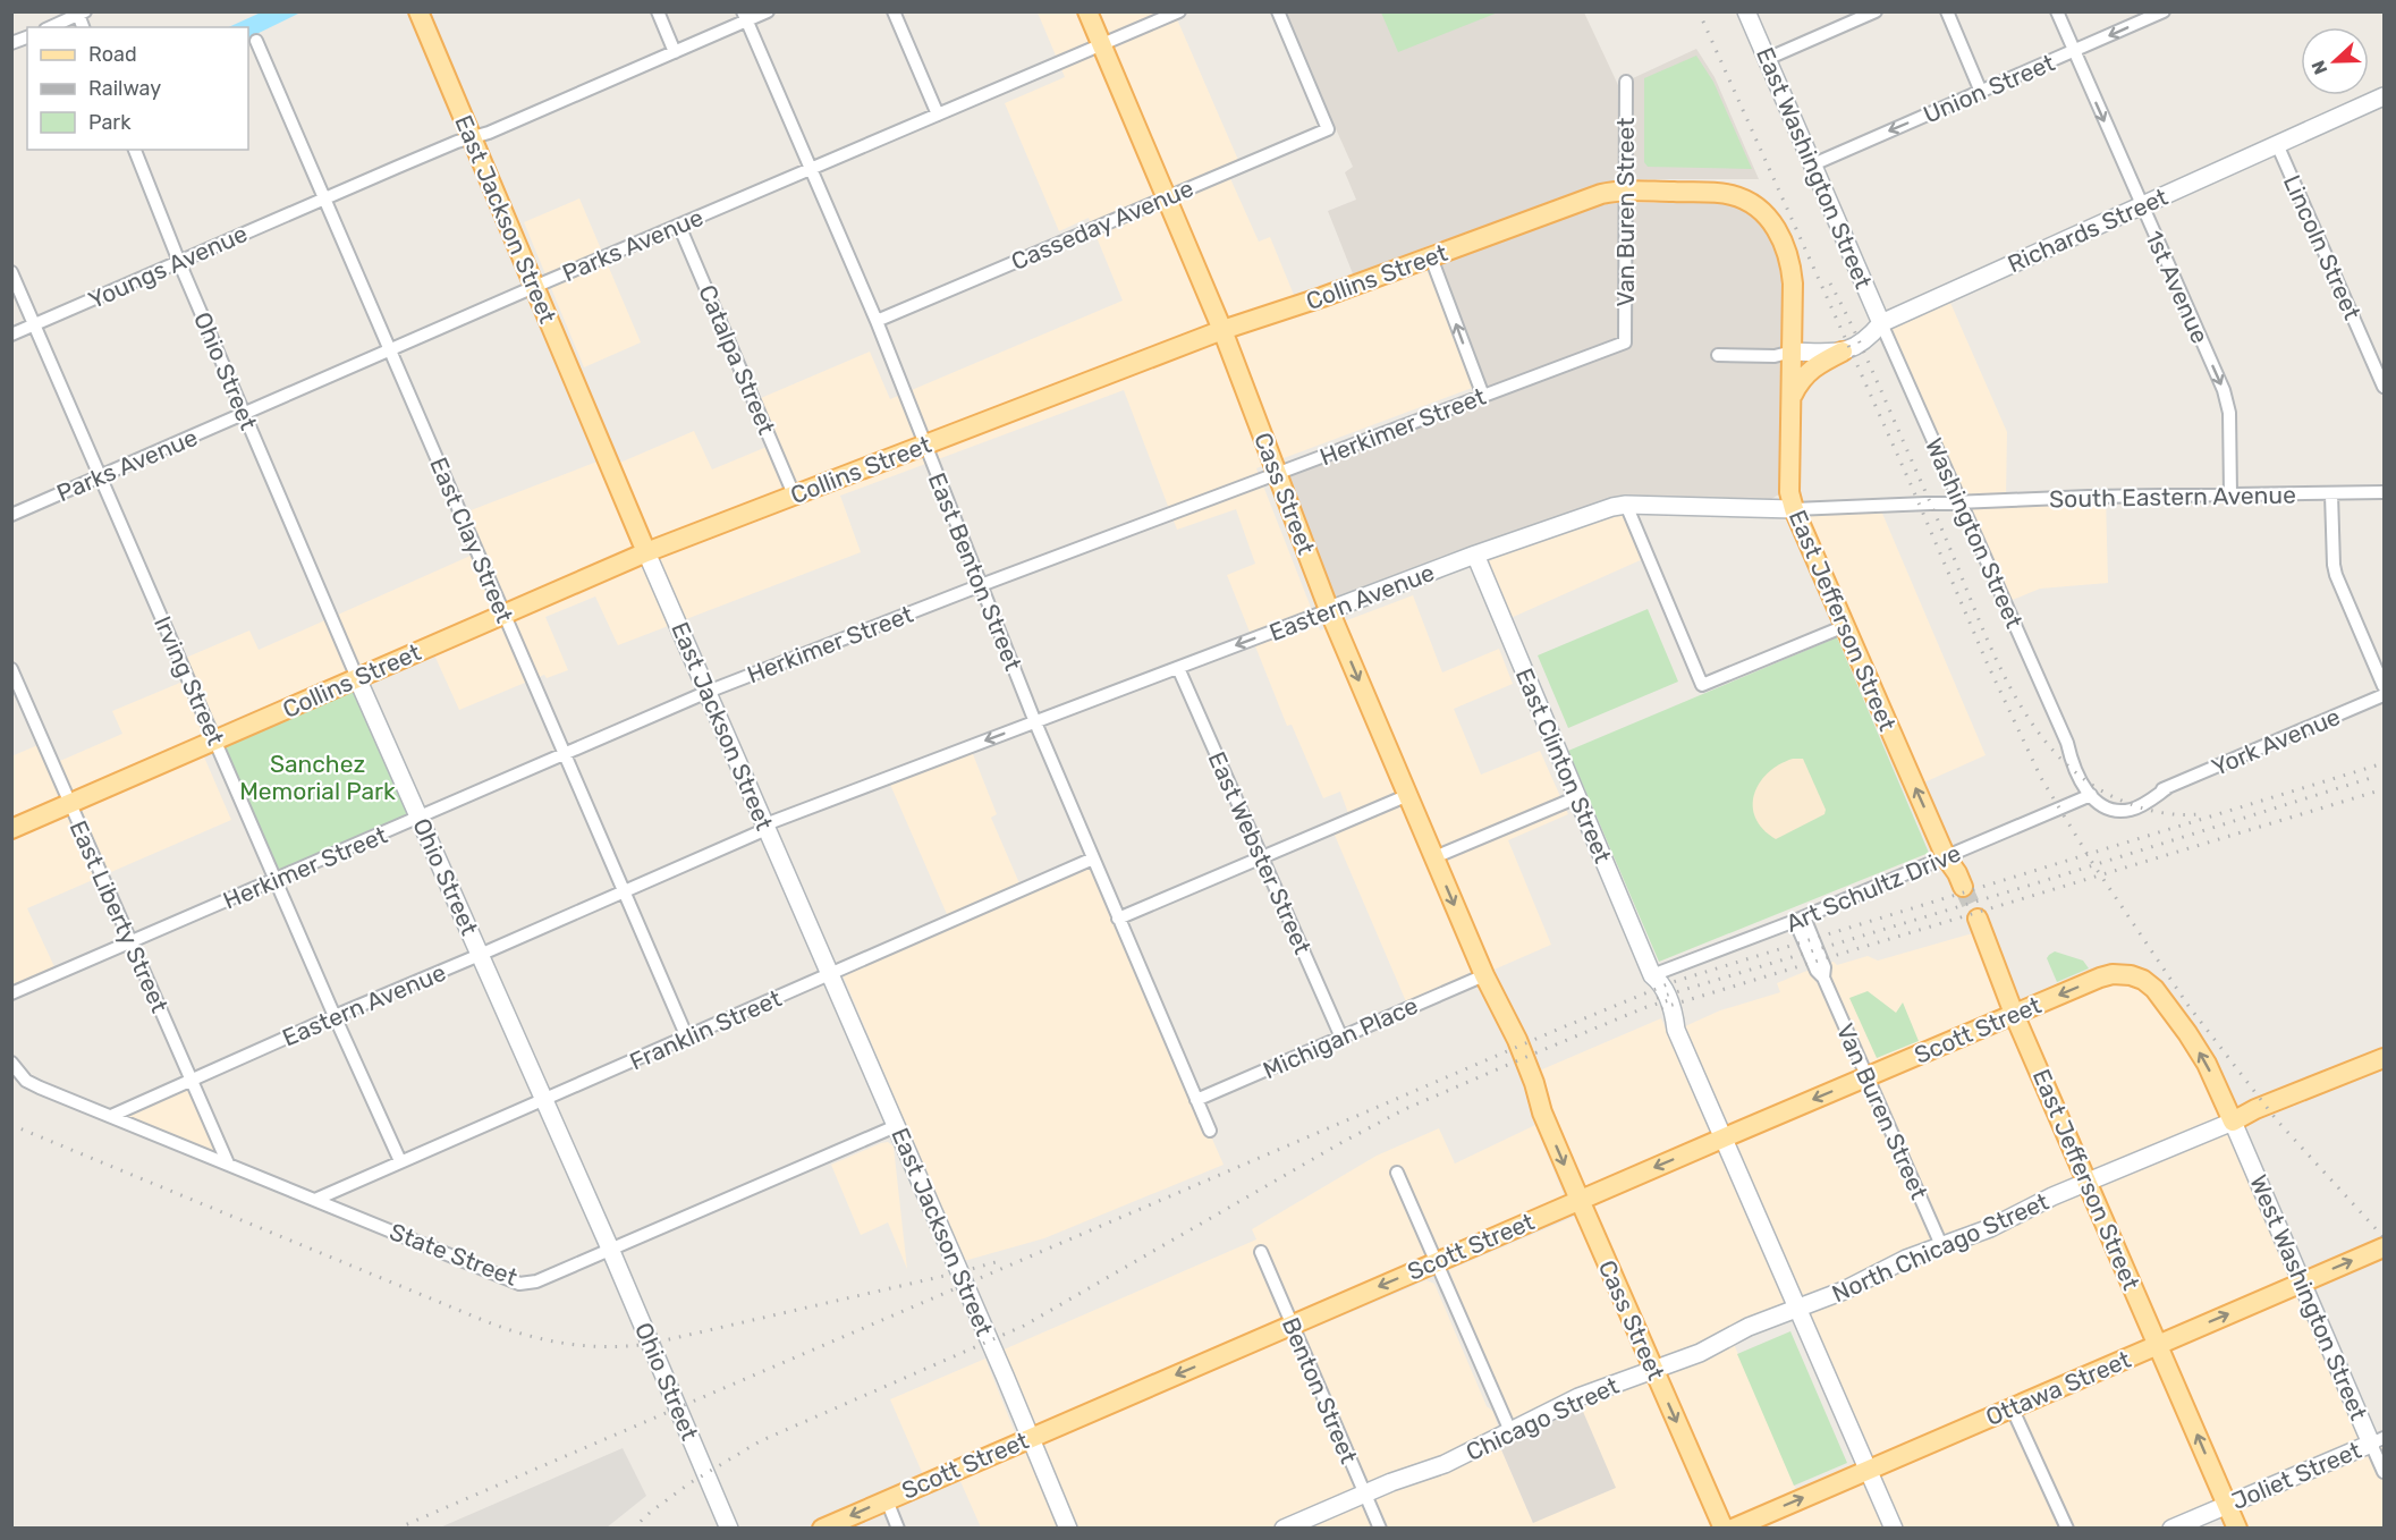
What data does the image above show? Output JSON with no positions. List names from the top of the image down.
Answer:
{
  "streets": {
    "main road": [
      "East Jackson Street",
      "Collins Street",
      "Cass Street",
      "East Jefferson Street",
      "Scott Street",
      "Ottawa Street"
    ],
    "street": [
      "Union Street",
      "East Washington Street",
      "Van Buren Street",
      "Casseday Avenue",
      "Richards Street",
      "Parks Avenue",
      "Lincoln Street",
      "Youngs Avenue",
      "1st Avenue",
      "Catalpa Street",
      "Ohio Street",
      "Herkimer Street",
      "South Eastern Avenue",
      "Washington Street",
      "East Clay Street",
      "East Benton Street",
      "Eastern Avenue",
      "Irving Street",
      "York Avenue",
      "East Clinton Street",
      "East Webster Street",
      "Art Schultz Drive",
      "East Liberty Street",
      "Franklin Street",
      "Michigan Place",
      "North Chicago Street",
      "State Street",
      "West Washington Street",
      "Benton Street",
      "Chicago Street",
      "Joliet Street"
    ]
  },
  "crossings": [
    ["Union Street", "East Washington Street"],
    ["Union Street", "1st Avenue"],
    ["East Washington Street", "Richards Street"],
    ["East Washington Street", "Washington Street"],
    ["Van Buren Street", "Collins Street"],
    ["Van Buren Street", "Herkimer Street"],
    ["Van Buren Street", "Art Schultz Drive"],
    ["Van Buren Street", "Scott Street"],
    ["Van Buren Street", "North Chicago Street"],
    ["East Jackson Street", "Parks Avenue"],
    ["East Jackson Street", "Youngs Avenue"],
    ["East Jackson Street", "Collins Street"],
    ["East Jackson Street", "Herkimer Street"],
    ["East Jackson Street", "Eastern Avenue"],
    ["East Jackson Street", "Franklin Street"],
    ["East Jackson Street", "Scott Street"],
    ["East Jackson Street", "State Street"],
    ["Casseday Avenue", "Cass Street"],
    ["Casseday Avenue", "East Benton Street"],
    ["Richards Street", "Lincoln Street"],
    ["Richards Street", "1st Avenue"],
    ["Richards Street", "Washington Street"],
    ["Parks Avenue", "Catalpa Street"],
    ["Parks Avenue", "Ohio Street"],
    ["Parks Avenue", "Cass Street"],
    ["Parks Avenue", "East Clay Street"],
    ["Parks Avenue", "East Benton Street"],
    ["Parks Avenue", "Irving Street"],
    ["Youngs Avenue", "Ohio Street"],
    ["Youngs Avenue", "East Clay Street"],
    ["Youngs Avenue", "East Benton Street"],
    ["Youngs Avenue", "Irving Street"],
    ["Collins Street", "Catalpa Street"],
    ["Collins Street", "Ohio Street"],
    ["Collins Street", "Cass Street"],
    ["Collins Street", "East Clay Street"],
    ["Collins Street", "East Benton Street"],
    ["Collins Street", "East Jefferson Street"],
    ["Collins Street", "Irving Street"],
    ["Collins Street", "East Liberty Street"],
    ["1st Avenue", "South Eastern Avenue"],
    ["Ohio Street", "Herkimer Street"],
    ["Ohio Street", "Eastern Avenue"],
    ["Ohio Street", "Franklin Street"],
    ["Ohio Street", "State Street"],
    ["Herkimer Street", "Cass Street"],
    ["Herkimer Street", "East Clay Street"],
    ["Herkimer Street", "East Benton Street"],
    ["Herkimer Street", "Irving Street"],
    ["Herkimer Street", "East Liberty Street"],
    ["Cass Street", "Eastern Avenue"],
    ["Cass Street", "Scott Street"],
    ["Cass Street", "Michigan Place"],
    ["Cass Street", "Chicago Street"],
    ["South Eastern Avenue", "Washington Street"],
    ["South Eastern Avenue", "Eastern Avenue"],
    ["Washington Street", "Eastern Avenue"],
    ["Washington Street", "York Avenue"],
    ["Washington Street", "Art Schultz Drive"],
    ["East Clay Street", "Eastern Avenue"],
    ["East Clay Street", "Franklin Street"],
    ["East Benton Street", "Eastern Avenue"],
    ["East Benton Street", "Franklin Street"],
    ["East Benton Street", "Michigan Place"],
    ["Eastern Avenue", "East Jefferson Street"],
    ["Eastern Avenue", "Irving Street"],
    ["Eastern Avenue", "East Clinton Street"],
    ["Eastern Avenue", "East Webster Street"],
    ["Eastern Avenue", "East Liberty Street"],
    ["Eastern Avenue", "State Street"],
    ["East Jefferson Street", "Art Schultz Drive"],
    ["East Jefferson Street", "Scott Street"],
    ["East Jefferson Street", "North Chicago Street"],
    ["East Jefferson Street", "Ottawa Street"],
    ["East Jefferson Street", "Joliet Street"],
    ["Irving Street", "Franklin Street"],
    ["York Avenue", "Art Schultz Drive"],
    ["East Clinton Street", "Art Schultz Drive"],
    ["East Clinton Street", "Scott Street"],
    ["East Clinton Street", "North Chicago Street"],
    ["East Clinton Street", "Ottawa Street"],
    ["East Clinton Street", "Chicago Street"],
    ["East Webster Street", "Michigan Place"],
    ["East Liberty Street", "State Street"],
    ["Franklin Street", "State Street"],
    ["Scott Street", "North Chicago Street"],
    ["Scott Street", "West Washington Street"],
    ["Scott Street", "Benton Street"],
    ["North Chicago Street", "West Washington Street"],
    ["North Chicago Street", "Chicago Street"],
    ["West Washington Street", "Ottawa Street"],
    ["West Washington Street", "Joliet Street"],
    ["Benton Street", "Chicago Street"]
  ],
  "one_way": [
    "Union Street",
    "1st Avenue",
    "Cass Street",
    "Scott Street",
    "Ottawa Street"
  ],
  "parks": ["Sanchez Memorial Park"],
  "legend": ["Road", "Railway", "Park"],
  "north": "left"
}
